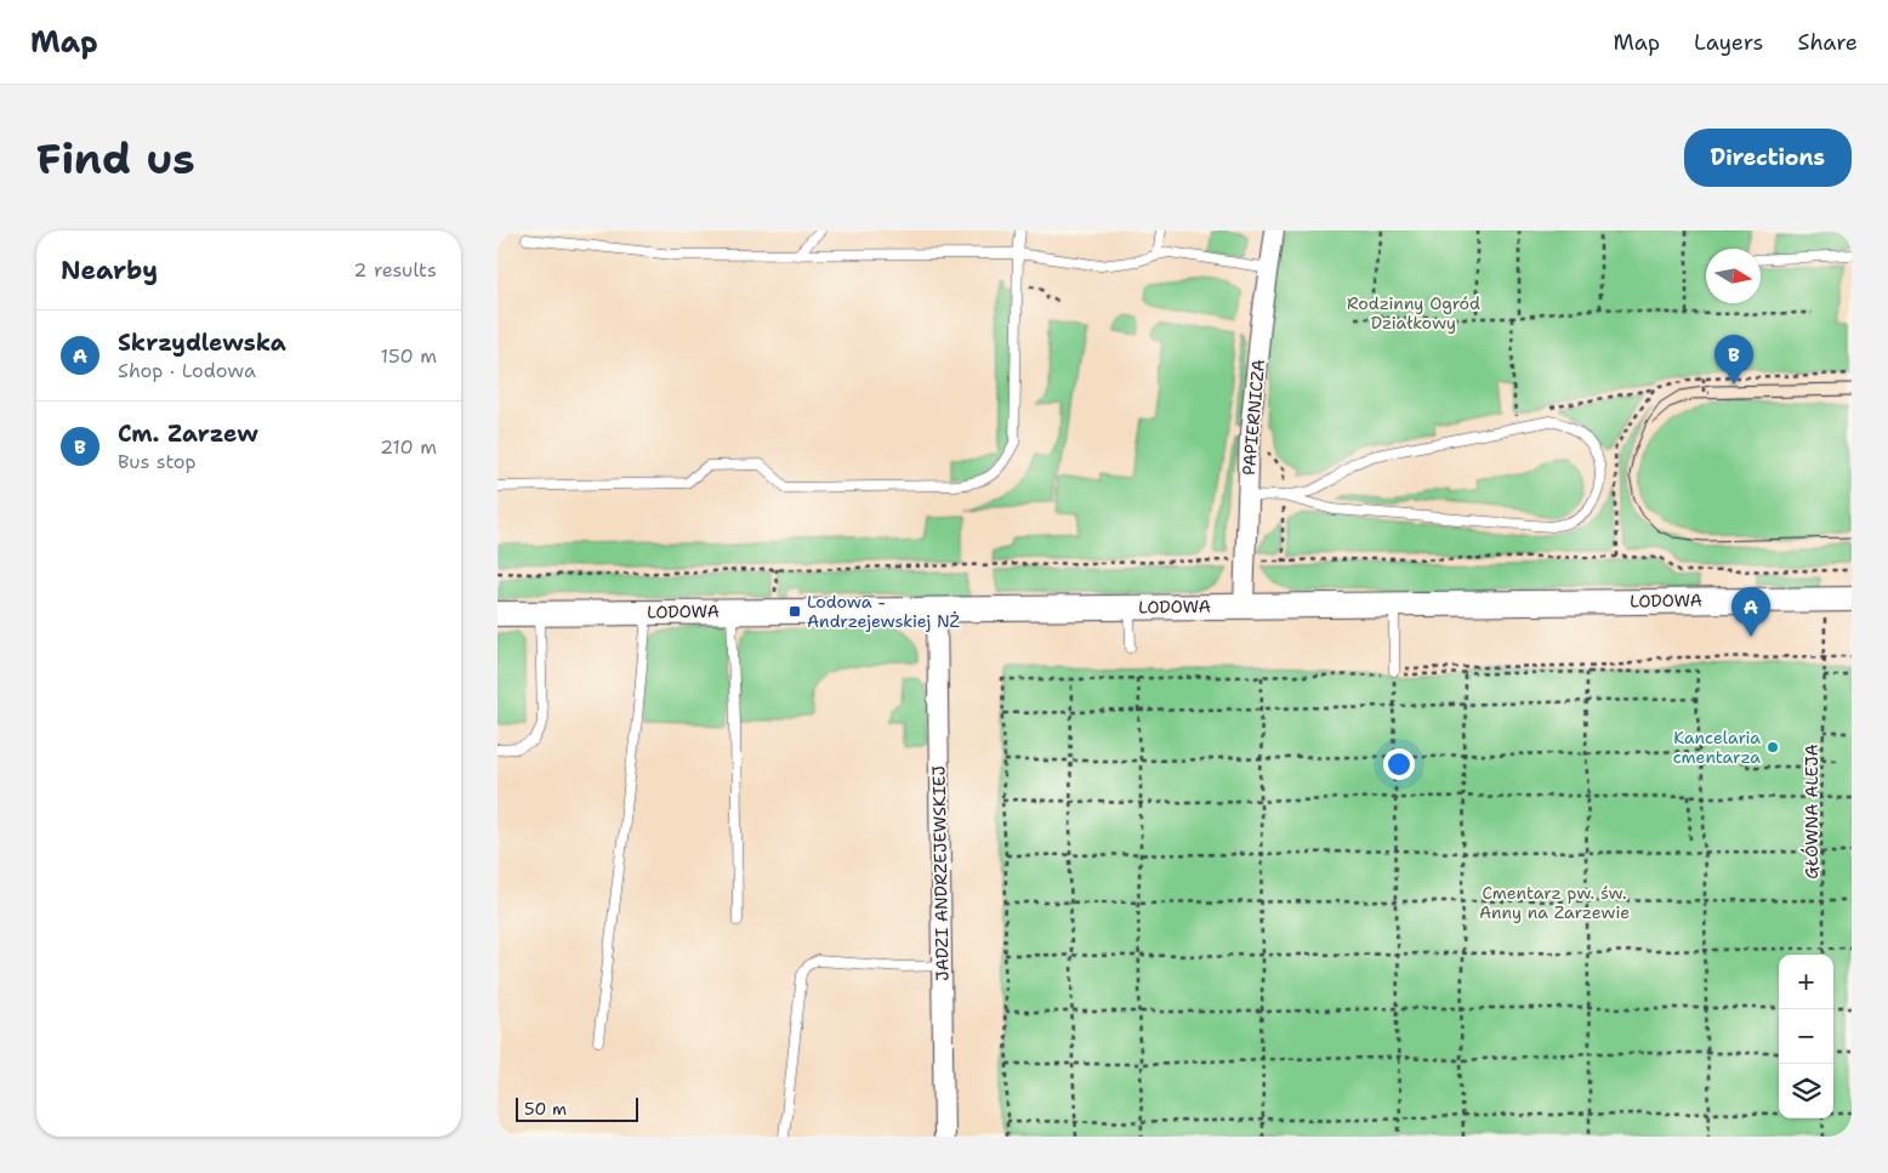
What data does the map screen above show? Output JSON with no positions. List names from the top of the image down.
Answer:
{
  "streets": {
    "street": ["PAPIERNICZA", "LODOWA", "JADZI ANDRZEJEWSKIEJ"],
    "path": ["GŁÓWNA ALEJA"]
  },
  "crossings": [
    ["PAPIERNICZA", "LODOWA"],
    ["LODOWA", "JADZI ANDRZEJEWSKIEJ"]
  ],
  "parks": ["Rodzinny Ogród Działkowy", "Cmentarz pw. św. Anny na Zarzewie"],
  "places": {
    "transit": ["Lodowa - Andrzejewskiej NŻ"],
    "other": ["Kancelaria cmentarza"]
  },
  "scale_bar": "50 m",
  "north": "right",
  "page": {
    "header": "Map",
    "nav": ["Map", "Layers", "Share"],
    "buttons": "Directions",
    "title": "Find us",
    "heading": ["Nearby", "2 results"],
    "list": [
      {
        "mark": "A",
        "name": "Skrzydlewska",
        "note": "Shop · Lodowa",
        "value": "150 m"
      },
      {
        "mark": "B",
        "name": "Cm. Zarzew",
        "note": "Bus stop",
        "value": "210 m"
      }
    ],
    "pins": ["B", "A"],
    "map_buttons": ["+", "−"],
    "scale": "50 m"
  }
}
